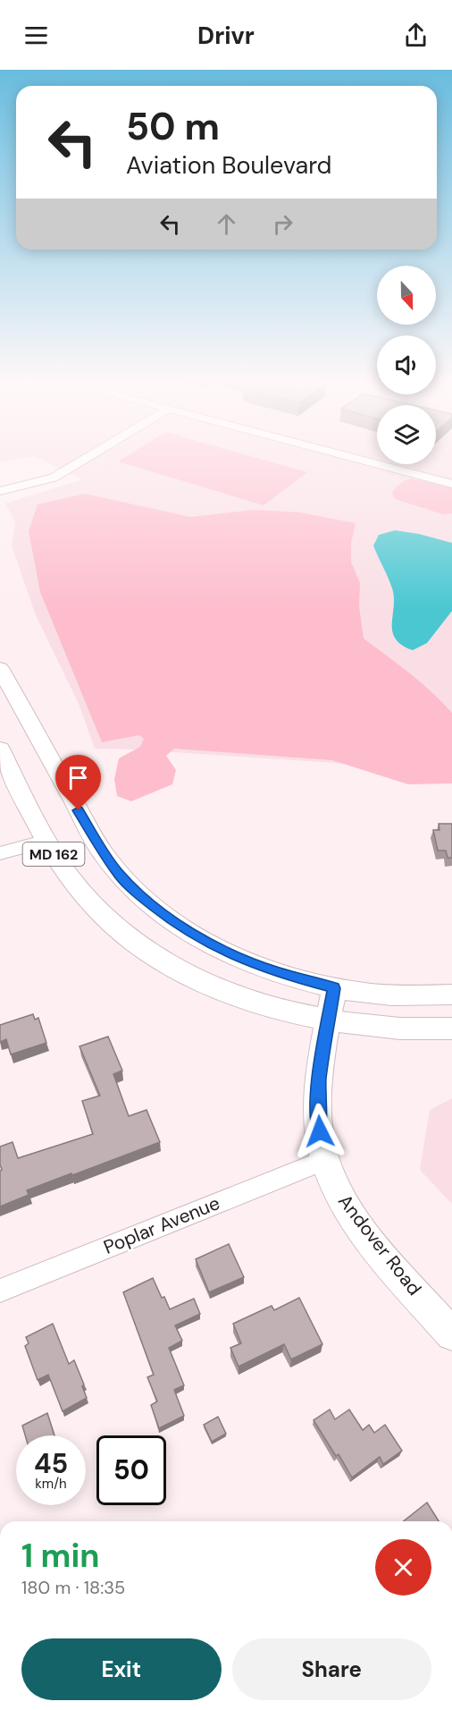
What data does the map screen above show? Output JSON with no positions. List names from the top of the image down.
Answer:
{
  "streets": {
    "main road": ["MD 162", "Andover Road"],
    "street": ["Poplar Avenue"]
  },
  "crossings": [
    ["MD 162", "Andover Road"],
    ["Poplar Avenue", "Andover Road"]
  ],
  "north": "bottom",
  "page": {
    "header": "Drivr",
    "turn": ["50 m", "Aviation Boulevard"],
    "speed": "45 km/h",
    "limit": "50",
    "heading": ["1 min", "180 m · 18:35"],
    "buttons": ["Exit", "Share"]
  }
}
